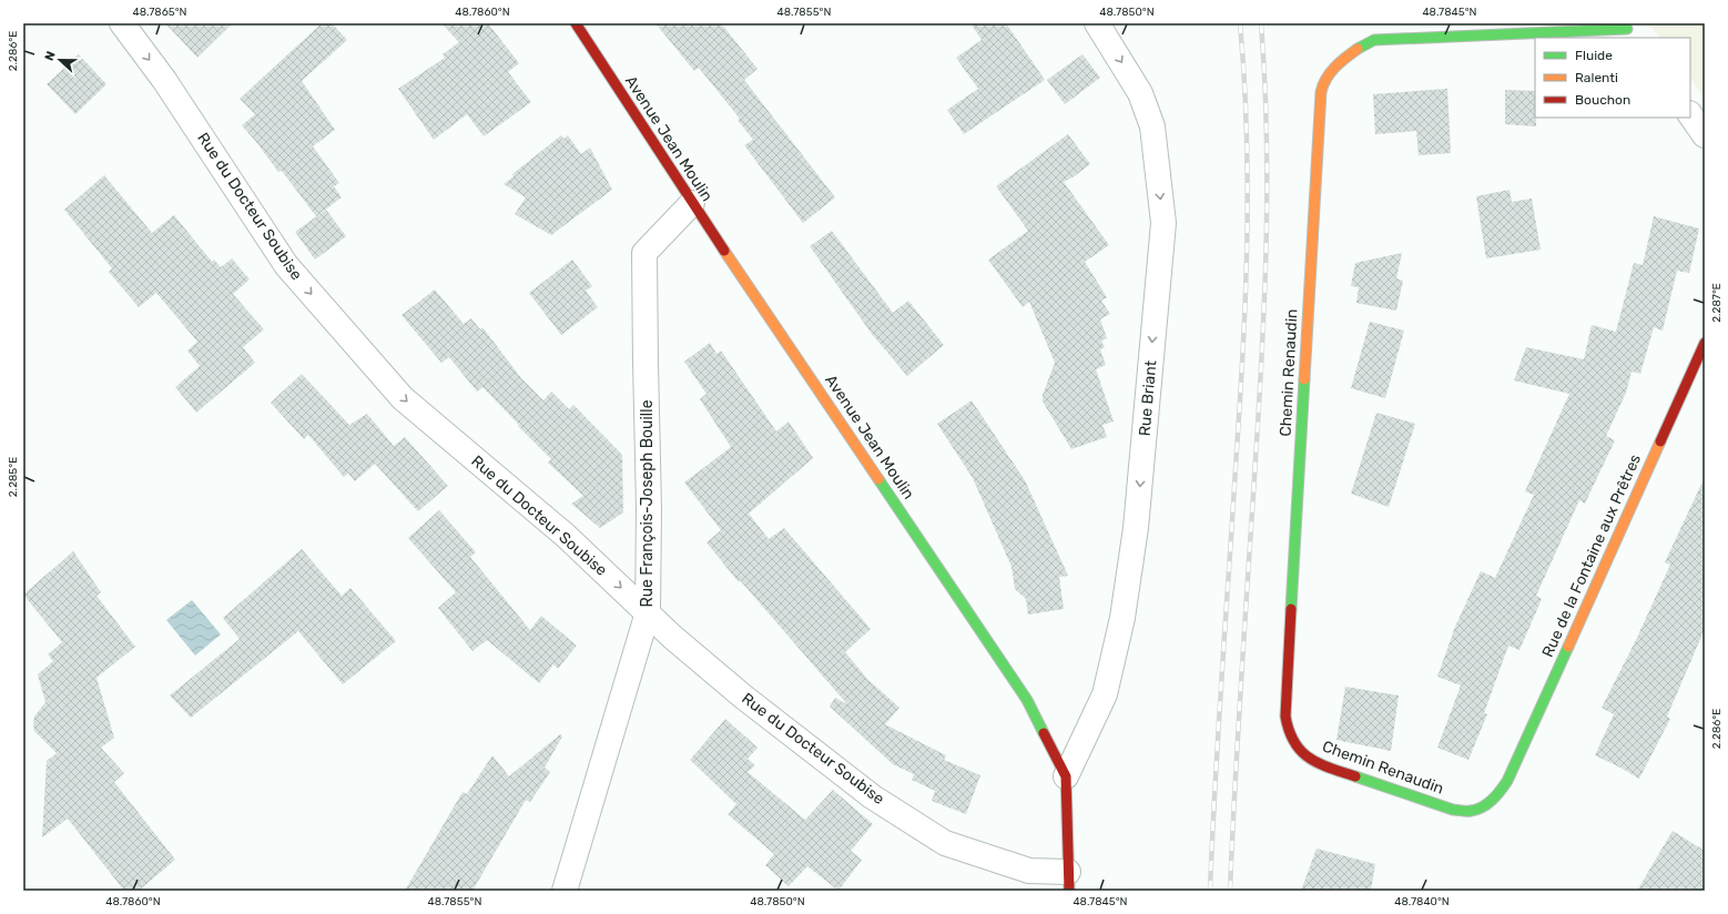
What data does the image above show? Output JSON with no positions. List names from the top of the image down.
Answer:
{
  "streets": {
    "street": [
      "Avenue Jean Moulin",
      "Rue du Docteur Soubise",
      "Chemin Renaudin",
      "Rue Briant",
      "Rue François-Joseph Bouille",
      "Rue de la Fontaine aux Prêtres"
    ]
  },
  "crossings": [
    ["Avenue Jean Moulin", "Rue du Docteur Soubise"],
    ["Avenue Jean Moulin", "Rue Briant"],
    ["Avenue Jean Moulin", "Rue François-Joseph Bouille"],
    ["Rue du Docteur Soubise", "Rue François-Joseph Bouille"],
    ["Chemin Renaudin", "Rue de la Fontaine aux Prêtres"]
  ],
  "one_way": ["Rue du Docteur Soubise", "Rue Briant"],
  "legend": ["Fluide", "Ralenti", "Bouchon"],
  "north": "left",
  "coordinates": [
    "48.7865°N",
    "48.7860°N",
    "48.7855°N",
    "48.7850°N",
    "48.7845°N",
    "2.286°E",
    "2.287°E",
    "2.285°E",
    "48.7840°N"
  ]
}
